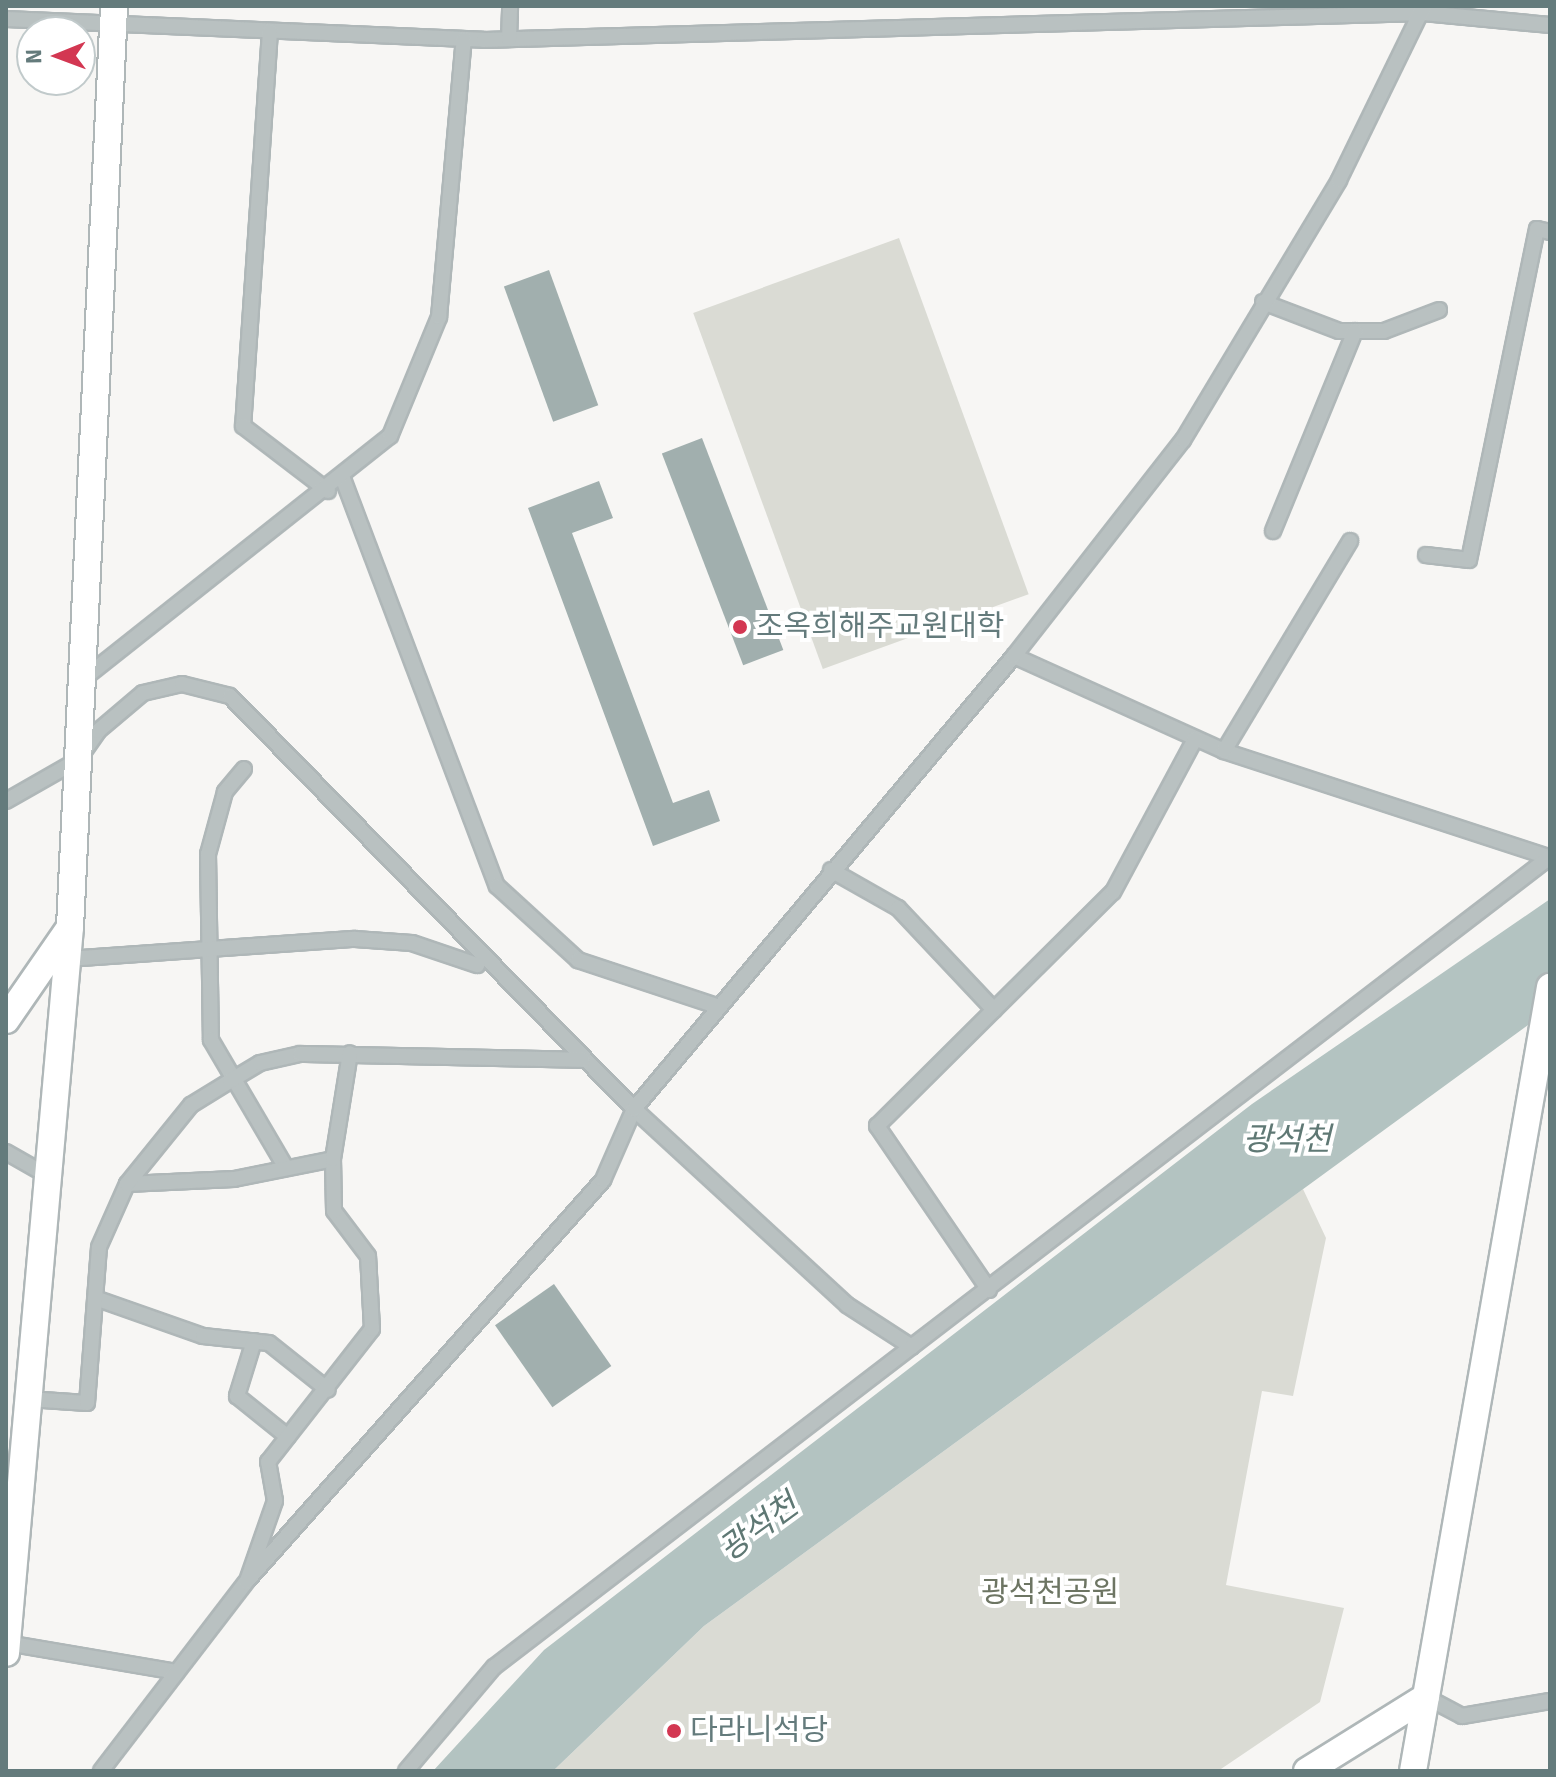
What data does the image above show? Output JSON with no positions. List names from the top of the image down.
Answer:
{
  "water": ["광석천"],
  "parks": ["광석천공원"],
  "places": ["조옥희해주교원대학", "다라니석당"],
  "north": "left"
}
